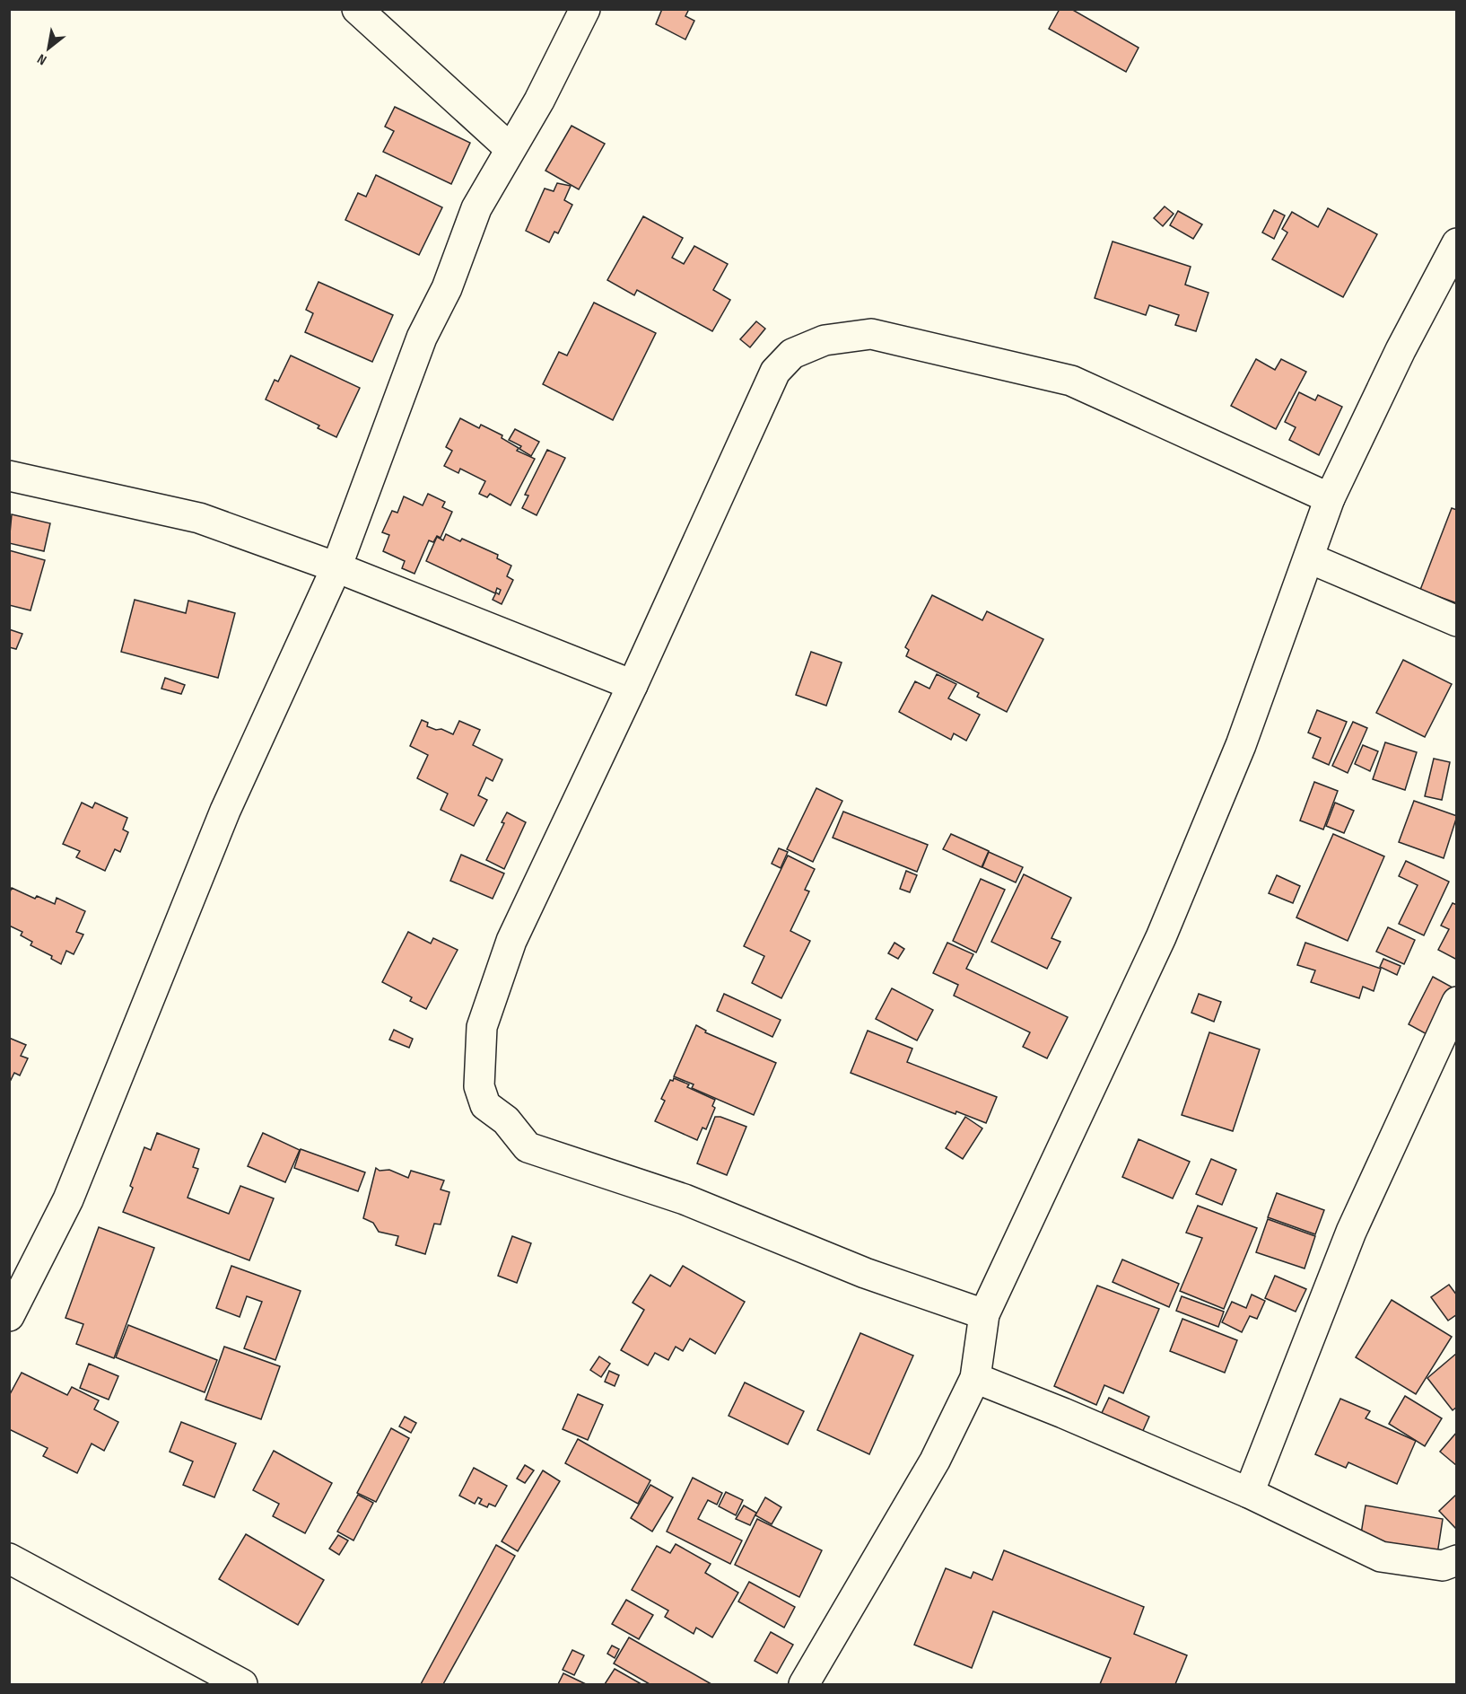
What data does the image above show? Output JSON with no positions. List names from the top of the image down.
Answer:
{
  "north": "bottom left"
}
